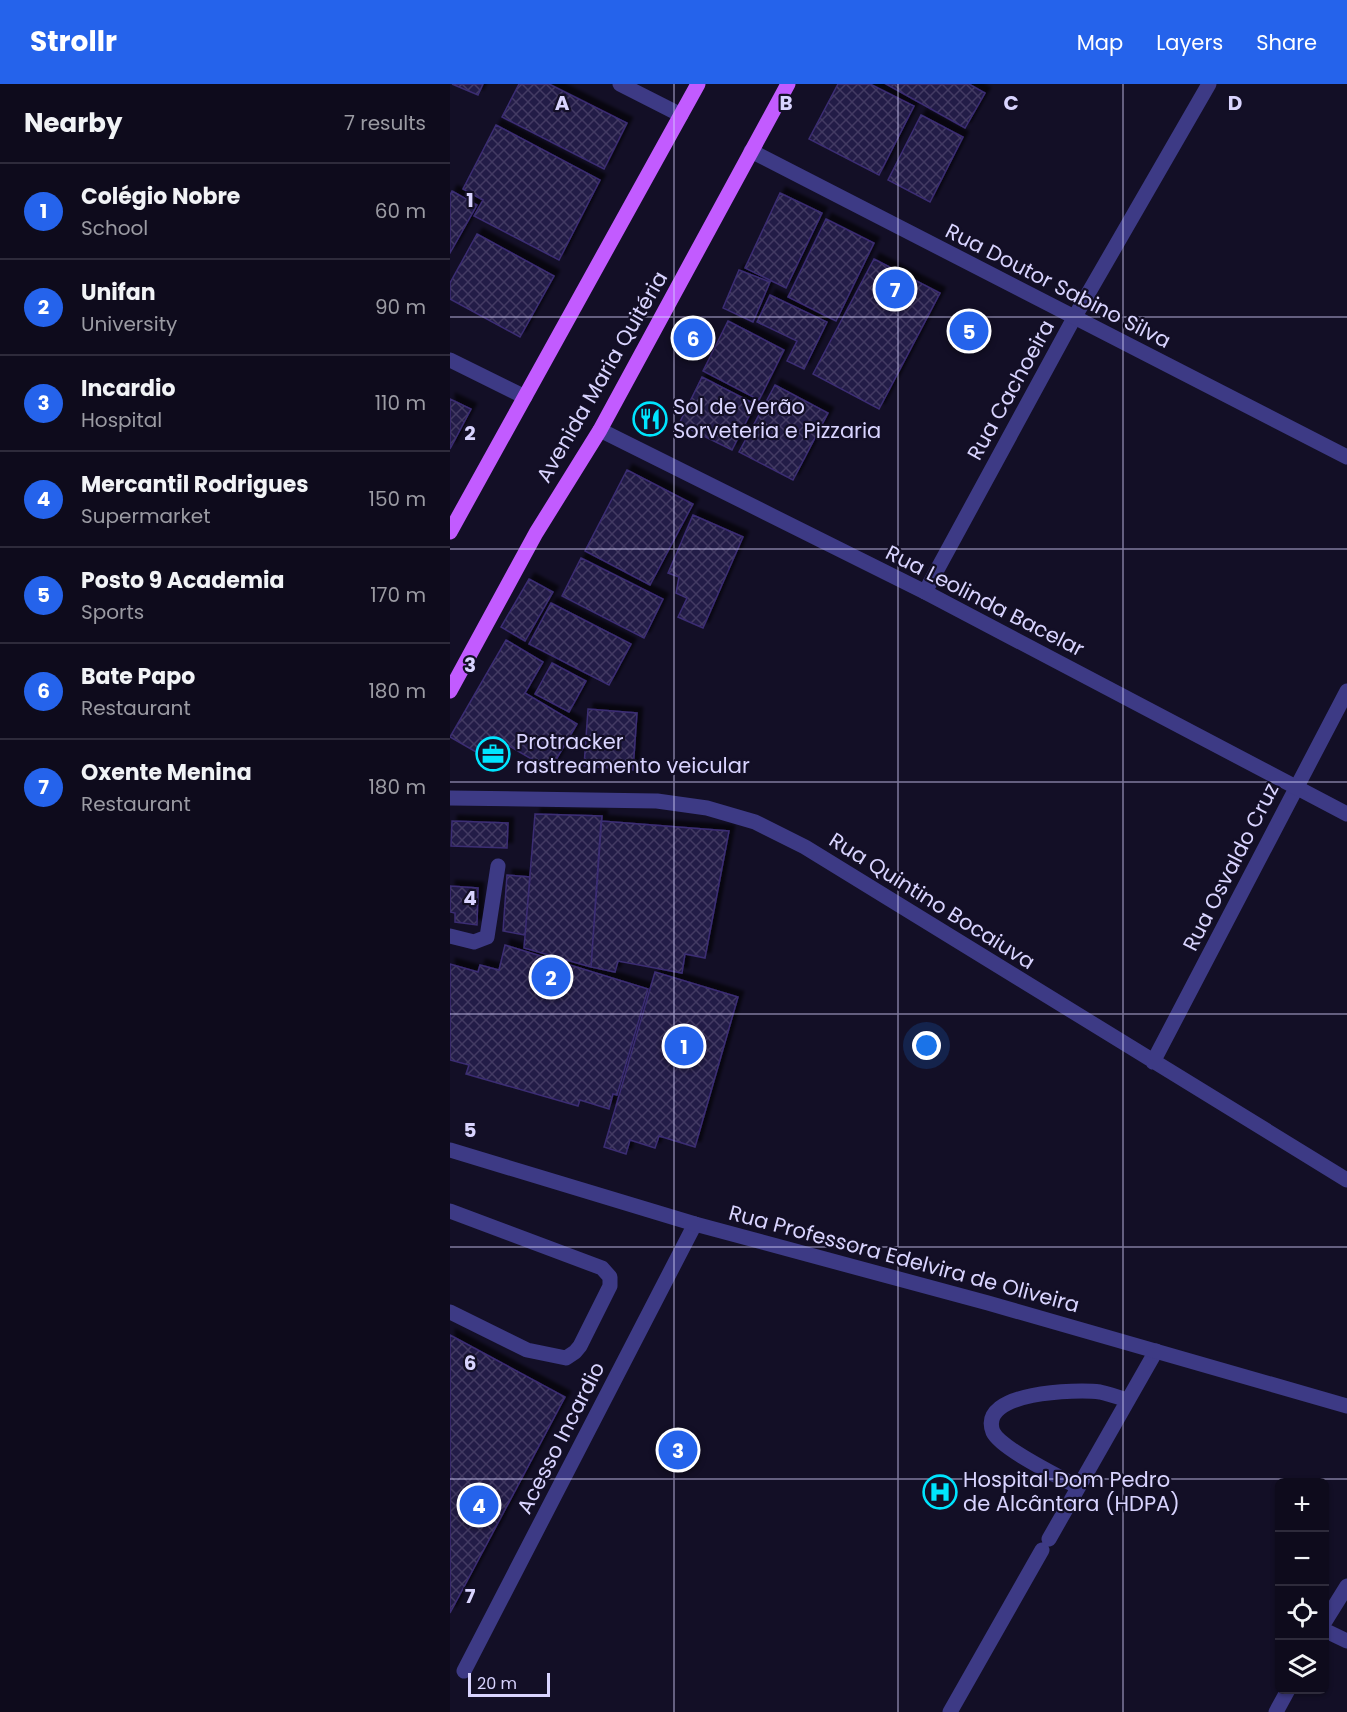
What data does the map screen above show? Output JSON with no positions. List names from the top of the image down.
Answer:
{
  "streets": {
    "main road": ["Avenida Maria Quitéria"],
    "street": [
      "Rua Doutor Sabino Silva",
      "Rua Cachoeira",
      "Rua Leolinda Bacelar",
      "Rua Osvaldo Cruz",
      "Rua Quintino Bocaiuva",
      "Rua Professora Edelvira de Oliveira",
      "Acesso Incardio"
    ]
  },
  "crossings": [
    ["Rua Doutor Sabino Silva", "Avenida Maria Quitéria"],
    ["Rua Doutor Sabino Silva", "Rua Cachoeira"],
    ["Avenida Maria Quitéria", "Rua Leolinda Bacelar"],
    ["Rua Cachoeira", "Rua Leolinda Bacelar"],
    ["Rua Leolinda Bacelar", "Rua Osvaldo Cruz"],
    ["Rua Osvaldo Cruz", "Rua Quintino Bocaiuva"],
    ["Rua Professora Edelvira de Oliveira", "Acesso Incardio"]
  ],
  "places": {
    "restaurant": ["Sol de Verão Sorveteria e Pizzaria"],
    "office": ["Protracker rastreamento veicular"],
    "hospital": ["Hospital Dom Pedro de Alcântara (HDPA)"]
  },
  "scale_bar": "20 m",
  "page": {
    "header": "Strollr",
    "nav": ["Map", "Layers", "Share"],
    "heading": ["Nearby", "7 results"],
    "list": [
      {
        "mark": "1",
        "name": "Colégio Nobre",
        "note": "School",
        "value": "60 m"
      },
      {
        "mark": "2",
        "name": "Unifan",
        "note": "University",
        "value": "90 m"
      },
      {
        "mark": "3",
        "name": "Incardio",
        "note": "Hospital",
        "value": "110 m"
      },
      {
        "mark": "4",
        "name": "Mercantil Rodrigues",
        "note": "Supermarket",
        "value": "150 m"
      },
      {
        "mark": "5",
        "name": "Posto 9 Academia",
        "note": "Sports",
        "value": "170 m"
      },
      {
        "mark": "6",
        "name": "Bate Papo",
        "note": "Restaurant",
        "value": "180 m"
      },
      {
        "mark": "7",
        "name": "Oxente Menina",
        "note": "Restaurant",
        "value": "180 m"
      }
    ],
    "pins": [
      "7",
      "5",
      "6",
      "2",
      "1",
      "3",
      "4"
    ],
    "map_buttons": ["+", "−"],
    "scale": "20 m"
  },
  "grid": {
    "columns": [
      "A",
      "B",
      "C",
      "D"
    ],
    "rows": [
      "1",
      "2",
      "3",
      "4",
      "5",
      "6",
      "7"
    ]
  }
}
